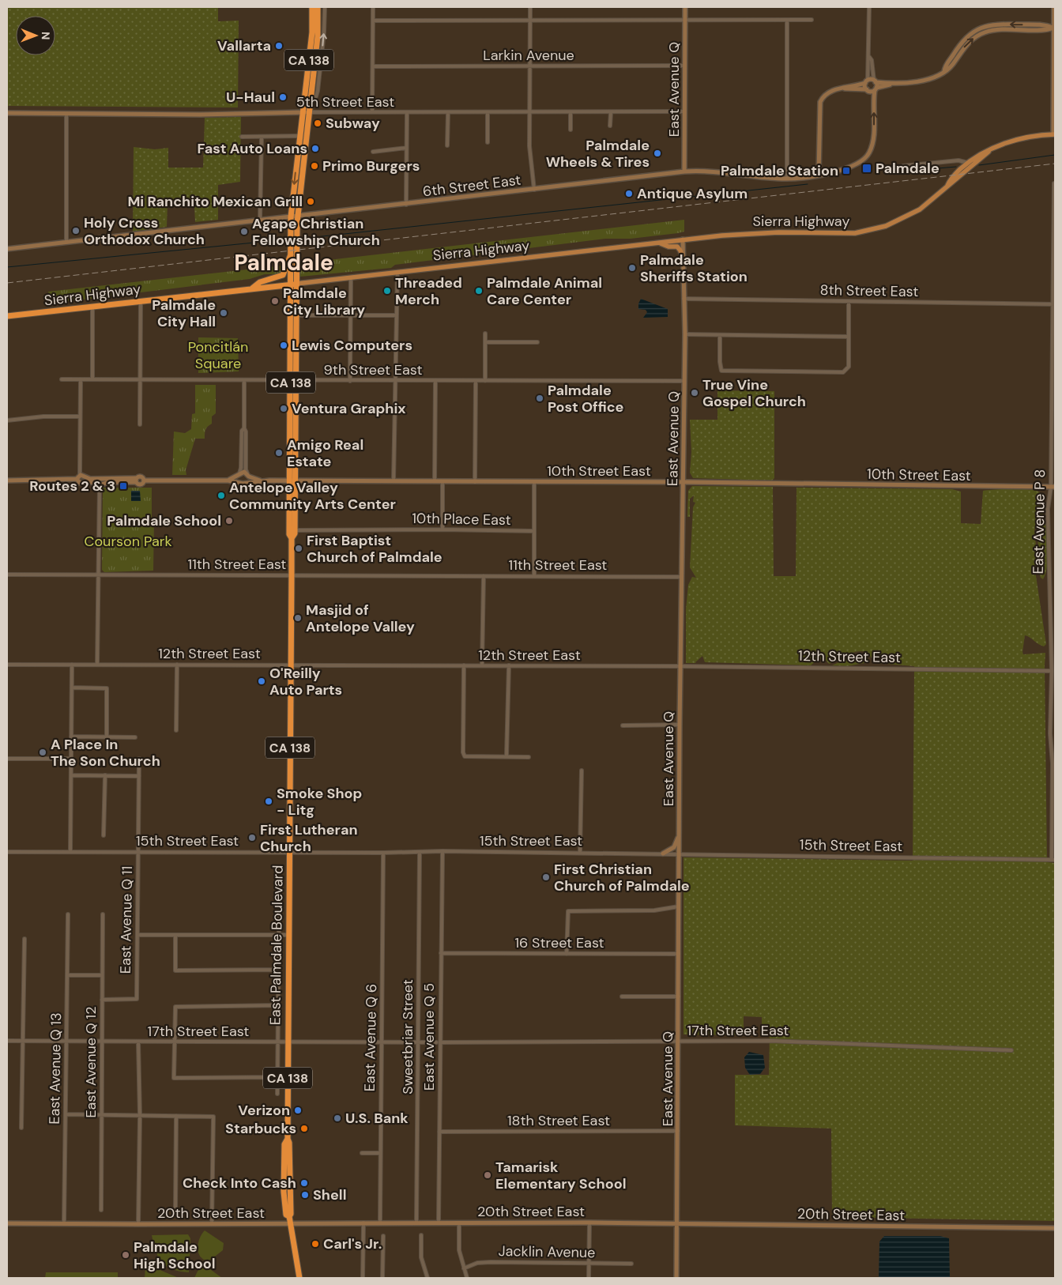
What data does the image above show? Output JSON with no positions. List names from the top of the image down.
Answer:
{
  "streets": {
    "highway": ["CA 138", "Sierra Highway", "East Palmdale Boulevard"],
    "street": [
      "Larkin Avenue",
      "East Avenue Q",
      "5th Street East",
      "6th Street East",
      "8th Street East",
      "9th Street East",
      "10th Street East",
      "10th Place East",
      "East Avenue P 8",
      "11th Street East",
      "12th Street East",
      "15th Street East",
      "East Avenue Q 11",
      "16 Street East",
      "17th Street East",
      "Sweetbriar Street",
      "East Avenue Q 5",
      "East Avenue Q 6",
      "East Avenue Q 12",
      "East Avenue Q 13",
      "18th Street East",
      "20th Street East",
      "Jacklin Avenue"
    ]
  },
  "crossings": [
    ["Larkin Avenue", "East Avenue Q"],
    ["East Avenue Q", "5th Street East"],
    ["East Avenue Q", "6th Street East"],
    ["East Avenue Q", "Sierra Highway"],
    ["East Avenue Q", "8th Street East"],
    ["East Avenue Q", "9th Street East"],
    ["East Avenue Q", "10th Street East"],
    ["East Avenue Q", "11th Street East"],
    ["East Avenue Q", "12th Street East"],
    ["East Avenue Q", "15th Street East"],
    ["East Avenue Q", "16 Street East"],
    ["East Avenue Q", "17th Street East"],
    ["East Avenue Q", "18th Street East"],
    ["East Avenue Q", "20th Street East"],
    ["5th Street East", "East Palmdale Boulevard"],
    ["6th Street East", "East Palmdale Boulevard"],
    ["Sierra Highway", "East Palmdale Boulevard"],
    ["8th Street East", "East Avenue P 8"],
    ["9th Street East", "East Palmdale Boulevard"],
    ["10th Street East", "East Avenue P 8"],
    ["10th Street East", "East Palmdale Boulevard"],
    ["10th Place East", "East Palmdale Boulevard"],
    ["East Avenue P 8", "12th Street East"],
    ["East Avenue P 8", "15th Street East"],
    ["11th Street East", "East Palmdale Boulevard"],
    ["12th Street East", "East Palmdale Boulevard"],
    ["15th Street East", "East Avenue Q 11"],
    ["15th Street East", "East Palmdale Boulevard"],
    ["15th Street East", "Sweetbriar Street"],
    ["15th Street East", "East Avenue Q 5"],
    ["15th Street East", "East Avenue Q 6"],
    ["East Avenue Q 11", "East Avenue Q 12"],
    ["16 Street East", "East Avenue Q 5"],
    ["East Palmdale Boulevard", "17th Street East"],
    ["East Palmdale Boulevard", "20th Street East"],
    ["17th Street East", "Sweetbriar Street"],
    ["17th Street East", "East Avenue Q 5"],
    ["17th Street East", "East Avenue Q 6"],
    ["17th Street East", "East Avenue Q 12"],
    ["17th Street East", "East Avenue Q 13"],
    ["Sweetbriar Street", "20th Street East"],
    ["East Avenue Q 5", "18th Street East"],
    ["East Avenue Q 5", "20th Street East"],
    ["East Avenue Q 6", "20th Street East"],
    ["East Avenue Q 13", "20th Street East"]
  ],
  "districts": ["Palmdale"],
  "parks": ["Poncitlán Square", "Courson Park"],
  "places": {
    "other": [
      "Vallarta",
      "U-Haul",
      "Subway",
      "Fast Auto Loans",
      "Palmdale Wheels & Tires",
      "Primo Burgers",
      "Antique Asylum",
      "Mi Ranchito Mexican Grill",
      "Holy Cross Orthodox Church",
      "Agape Christian Fellowship Church",
      "Palmdale Sheriffs Station",
      "Threaded Merch",
      "Palmdale Animal Care Center",
      "Palmdale City Library",
      "Palmdale City Hall",
      "Lewis Computers",
      "True Vine Gospel Church",
      "Palmdale Post Office",
      "Ventura Graphix",
      "Amigo Real Estate",
      "Antelope Valley Community Arts Center",
      "Palmdale School",
      "First Baptist Church of Palmdale",
      "Masjid of Antelope Valley",
      "O'Reilly Auto Parts",
      "A Place In The Son Church",
      "Smoke Shop - Litg",
      "First Lutheran Church",
      "First Christian Church of Palmdale",
      "Verizon",
      "U.S. Bank",
      "Starbucks",
      "Tamarisk Elementary School",
      "Check Into Cash",
      "Shell",
      "Carl's Jr.",
      "Palmdale High School"
    ],
    "transit": ["Palmdale", "Palmdale Station", "Routes 2 & 3"]
  },
  "north": "right"
}
